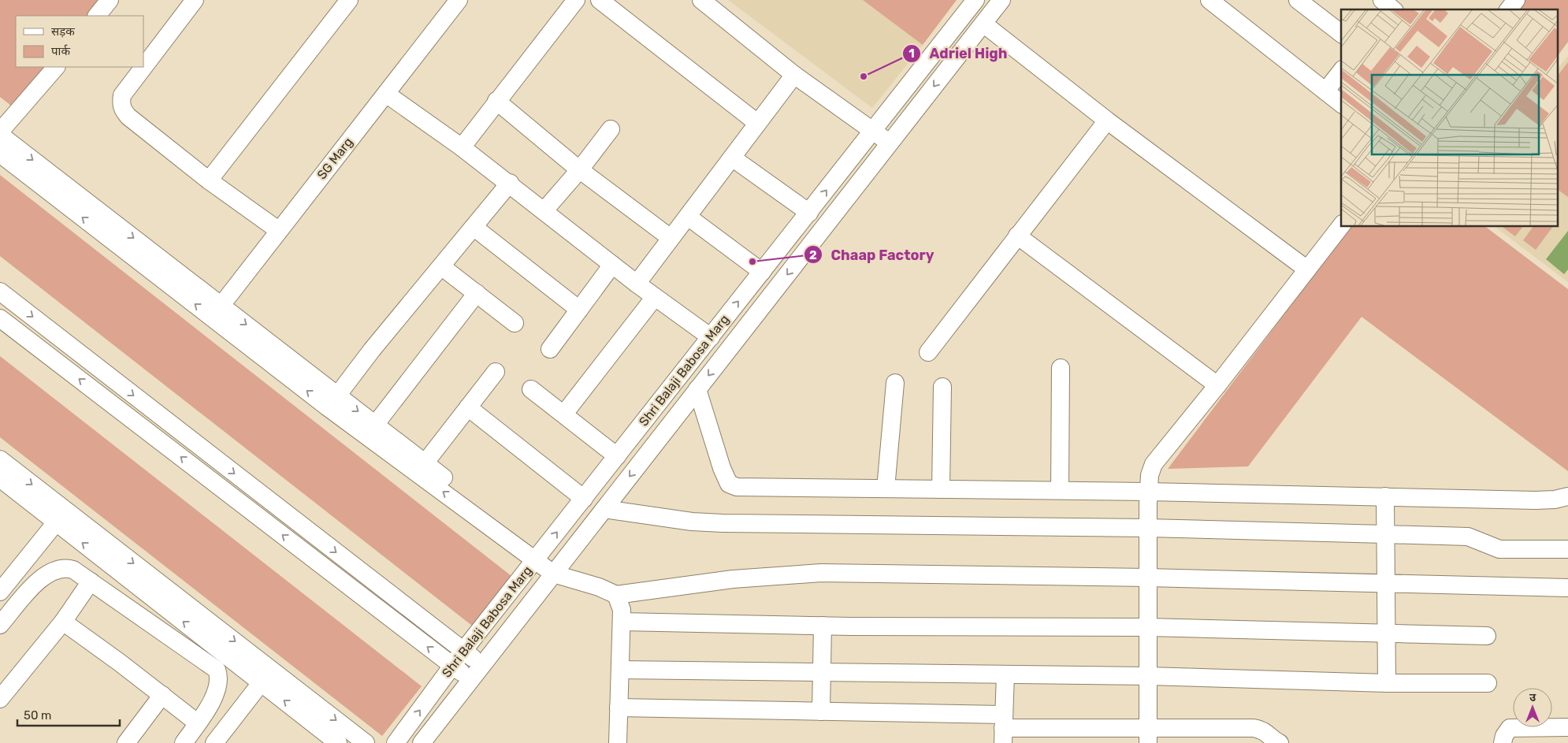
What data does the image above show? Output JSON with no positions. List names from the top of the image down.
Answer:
{
  "streets": {
    "street": ["SG Marg", "Shri Balaji Babosa Marg"]
  },
  "places": ["Adriel High", "Chaap Factory"],
  "legend": ["सड़क", "पार्क"],
  "scale_bar": "50 m",
  "north": "top"
}
